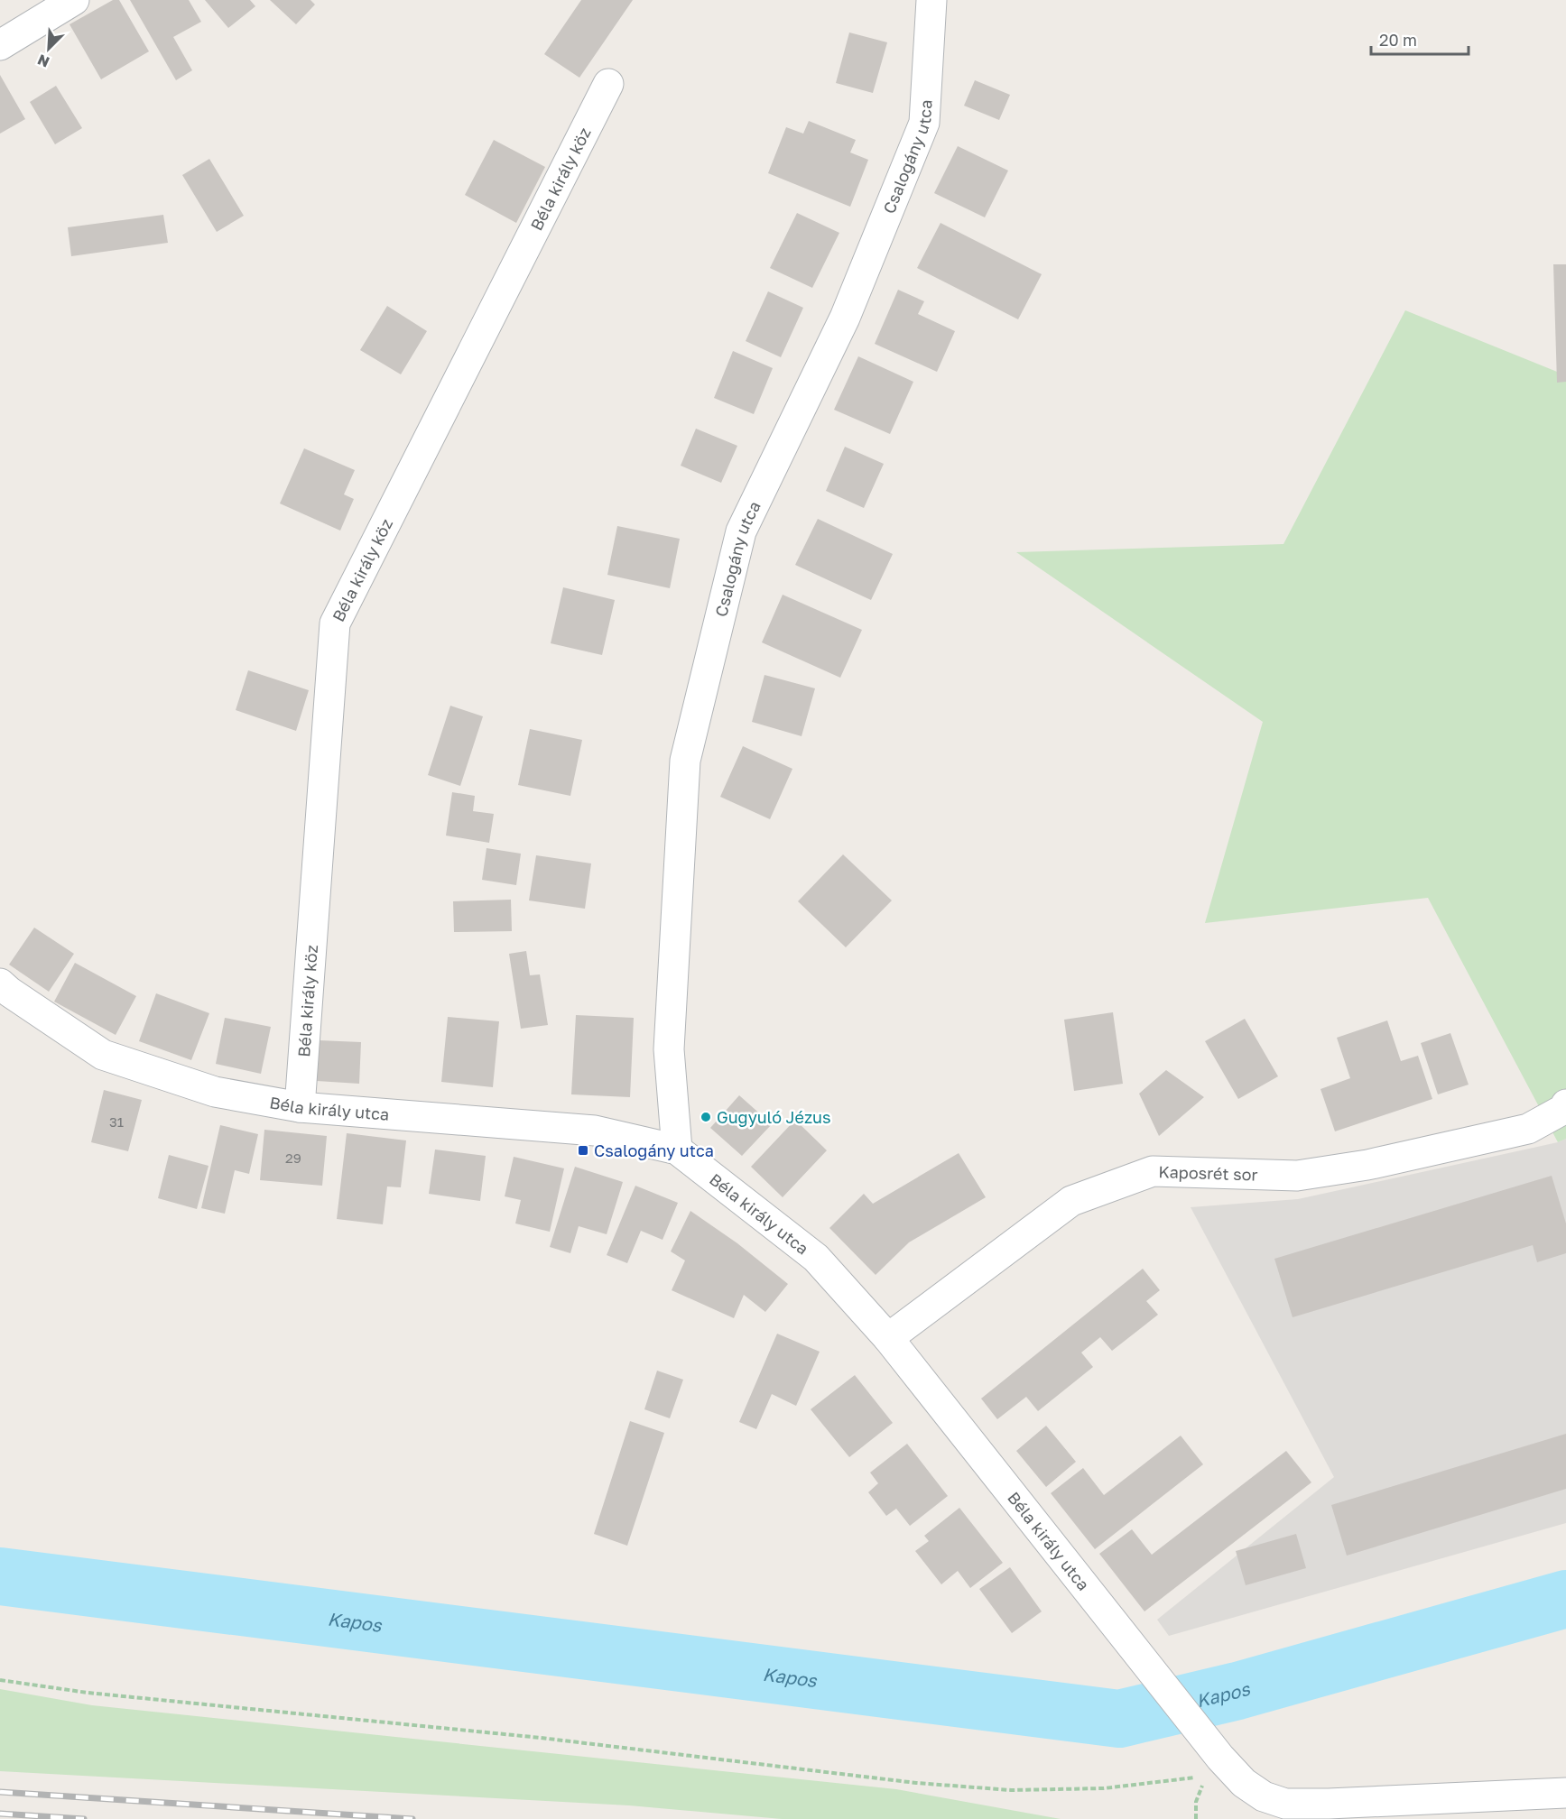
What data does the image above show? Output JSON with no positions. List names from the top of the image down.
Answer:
{
  "streets": {
    "street": [
      "Csalogány utca",
      "Béla király köz",
      "Béla király utca",
      "Kaposrét sor"
    ]
  },
  "crossings": [
    ["Csalogány utca", "Béla király utca"],
    ["Béla király köz", "Béla király utca"],
    ["Béla király utca", "Kaposrét sor"]
  ],
  "water": ["Kapos"],
  "places": {
    "other": ["Gugyuló Jézus"],
    "transit": ["Csalogány utca"]
  },
  "house_numbers": ["31", "29"],
  "scale_bar": "20 m",
  "north": "bottom left"
}
